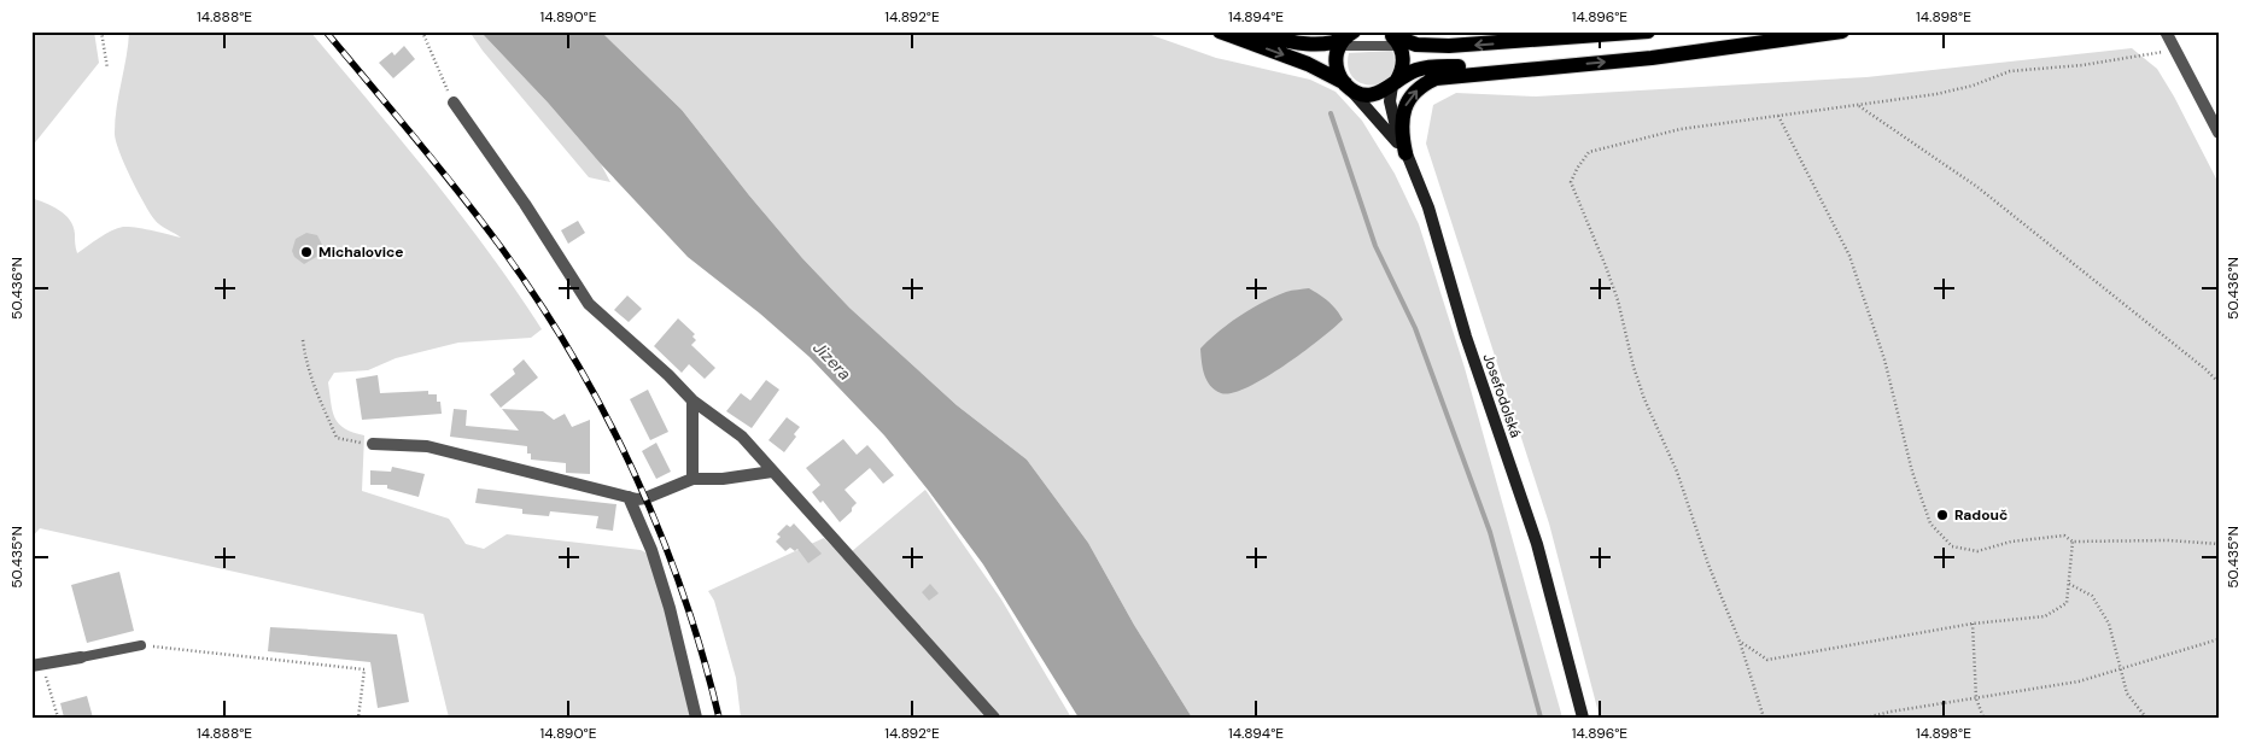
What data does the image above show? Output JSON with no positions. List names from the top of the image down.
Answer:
{
  "streets": {
    "main road": ["Josefodolská"]
  },
  "water": ["Jizera"],
  "places": ["Michalovice", "Radouč"],
  "coordinates": [
    "14.888°E",
    "14.890°E",
    "14.892°E",
    "14.894°E",
    "14.896°E",
    "14.898°E",
    "50.436°N",
    "50.435°N"
  ]
}
